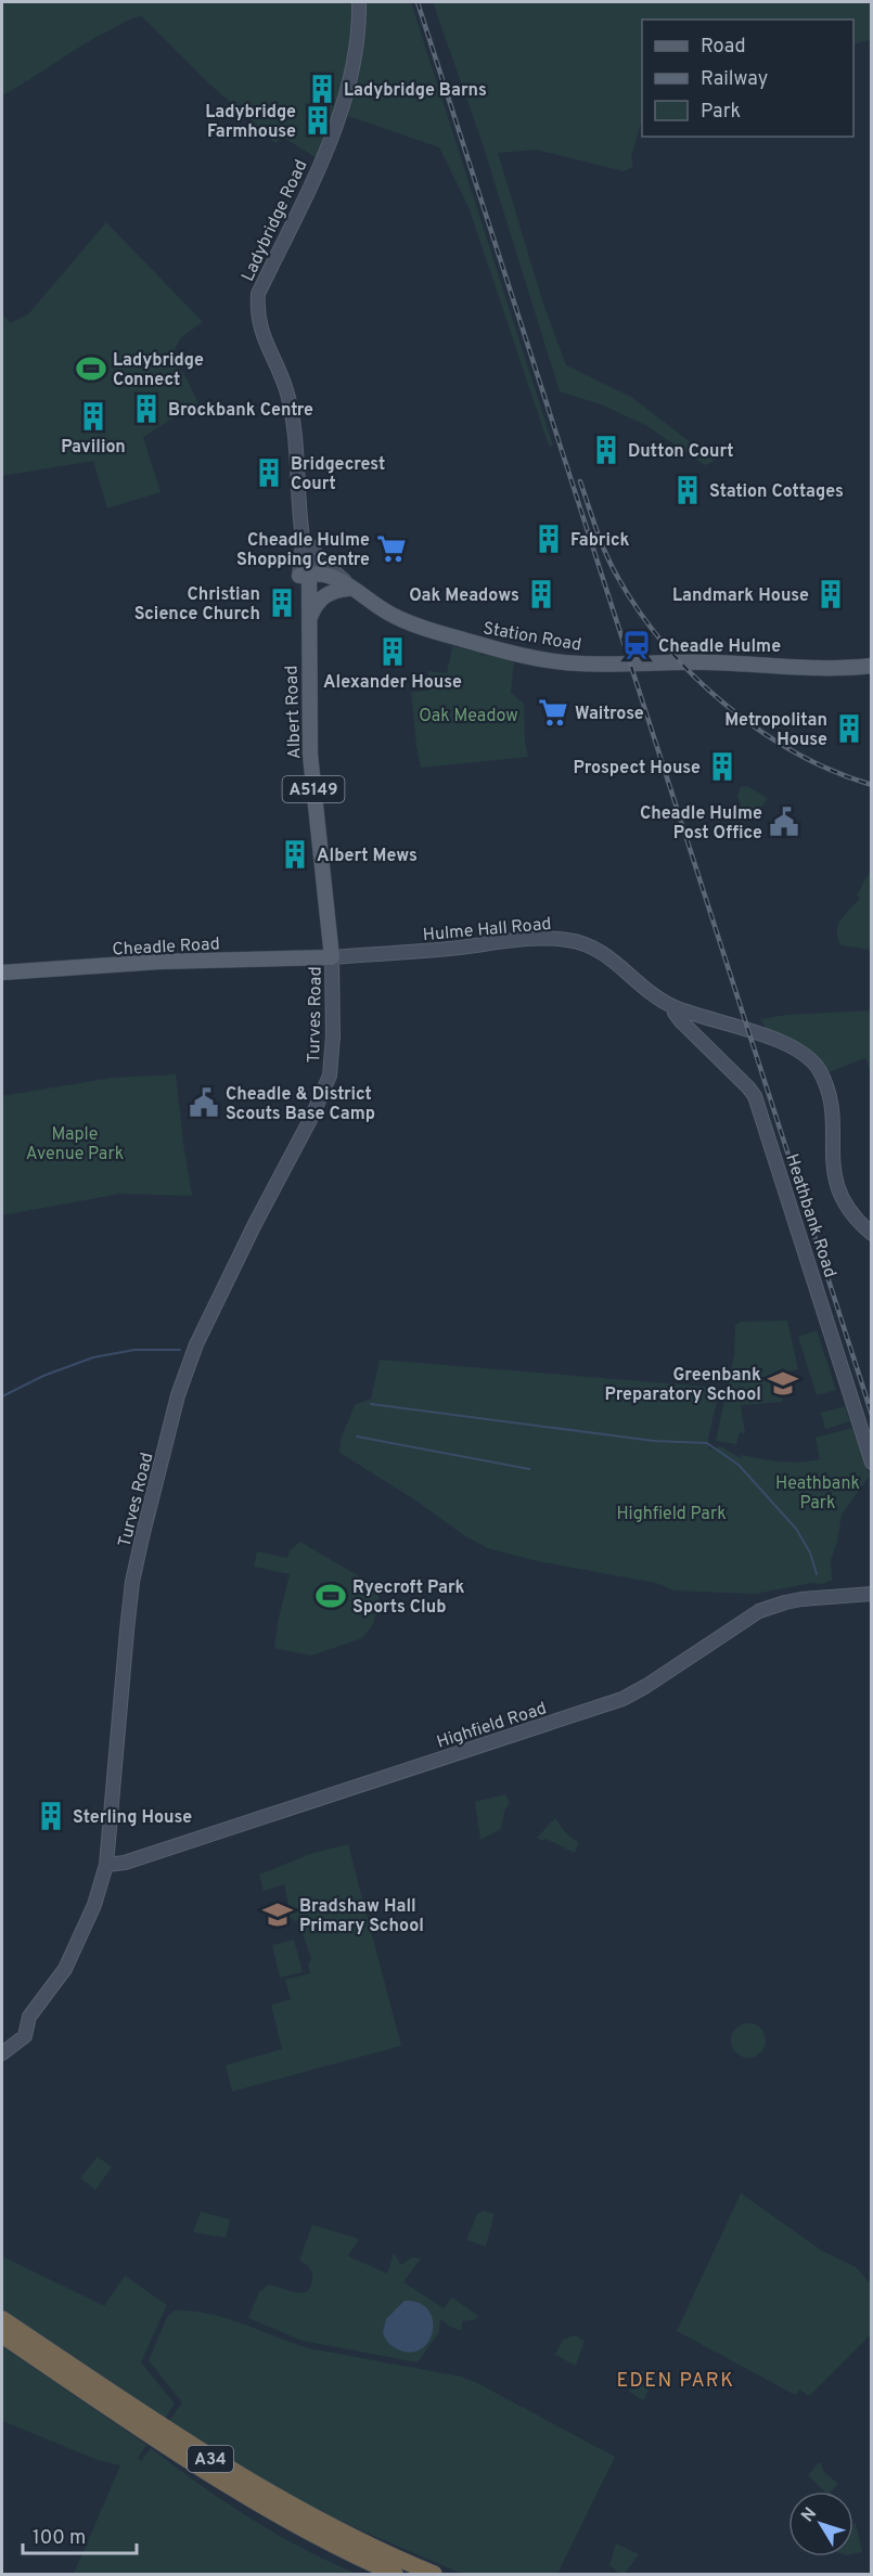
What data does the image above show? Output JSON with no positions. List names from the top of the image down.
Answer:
{
  "streets": {
    "highway": ["A34"],
    "main road": [
      "Station Road",
      "Albert Road",
      "A5149",
      "Cheadle Road"
    ],
    "street": [
      "Ladybridge Road",
      "Hulme Hall Road",
      "Turves Road",
      "Heathbank Road",
      "Highfield Road"
    ]
  },
  "crossings": [
    ["Ladybridge Road", "Albert Road"],
    ["Station Road", "Albert Road"],
    ["Albert Road", "Hulme Hall Road"],
    ["Albert Road", "Cheadle Road"],
    ["Albert Road", "Turves Road"],
    ["Hulme Hall Road", "Cheadle Road"],
    ["Hulme Hall Road", "Turves Road"],
    ["Hulme Hall Road", "Heathbank Road"],
    ["Cheadle Road", "Turves Road"],
    ["Turves Road", "Highfield Road"]
  ],
  "districts": ["EDEN PARK"],
  "parks": [
    "Oak Meadow",
    "Maple Avenue Park",
    "Heathbank Park",
    "Highfield Park"
  ],
  "places": {
    "building": [
      "Ladybridge Barns",
      "Ladybridge Farmhouse",
      "Brockbank Centre",
      "Pavilion",
      "Dutton Court",
      "Bridgecrest Court",
      "Station Cottages",
      "Fabrick",
      "Oak Meadows",
      "Landmark House",
      "Christian Science Church",
      "Alexander House",
      "Metropolitan House",
      "Prospect House",
      "Albert Mews",
      "Sterling House"
    ],
    "sports": ["Ladybridge Connect", "Ryecroft Park Sports Club"],
    "supermarket": ["Cheadle Hulme Shopping Centre", "Waitrose"],
    "station": ["Cheadle Hulme"],
    "public building": ["Cheadle Hulme Post Office", "Cheadle & District Scouts Base Camp"],
    "school or university": ["Greenbank Preparatory School", "Bradshaw Hall Primary School"]
  },
  "legend": ["Road", "Railway", "Park"],
  "scale_bar": "100 m",
  "north": "top left"
}
